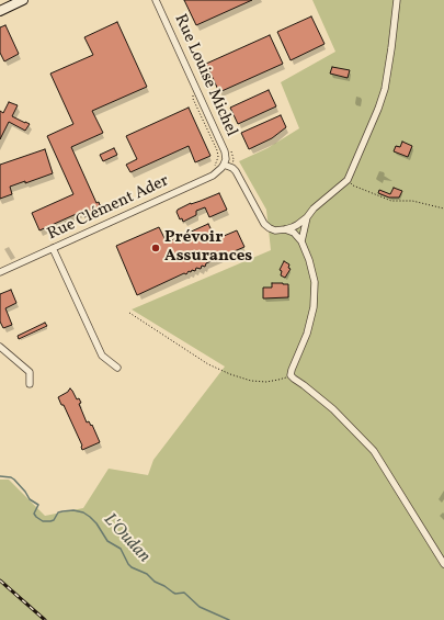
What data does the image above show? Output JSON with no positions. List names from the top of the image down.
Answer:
{
  "streets": {
    "street": ["Rue Louise Michel", "Rue Clément Ader"]
  },
  "crossings": [
    ["Rue Louise Michel", "Rue Clément Ader"]
  ],
  "water": ["L'Oudan"],
  "places": ["Prévoir Assurances"]
}
